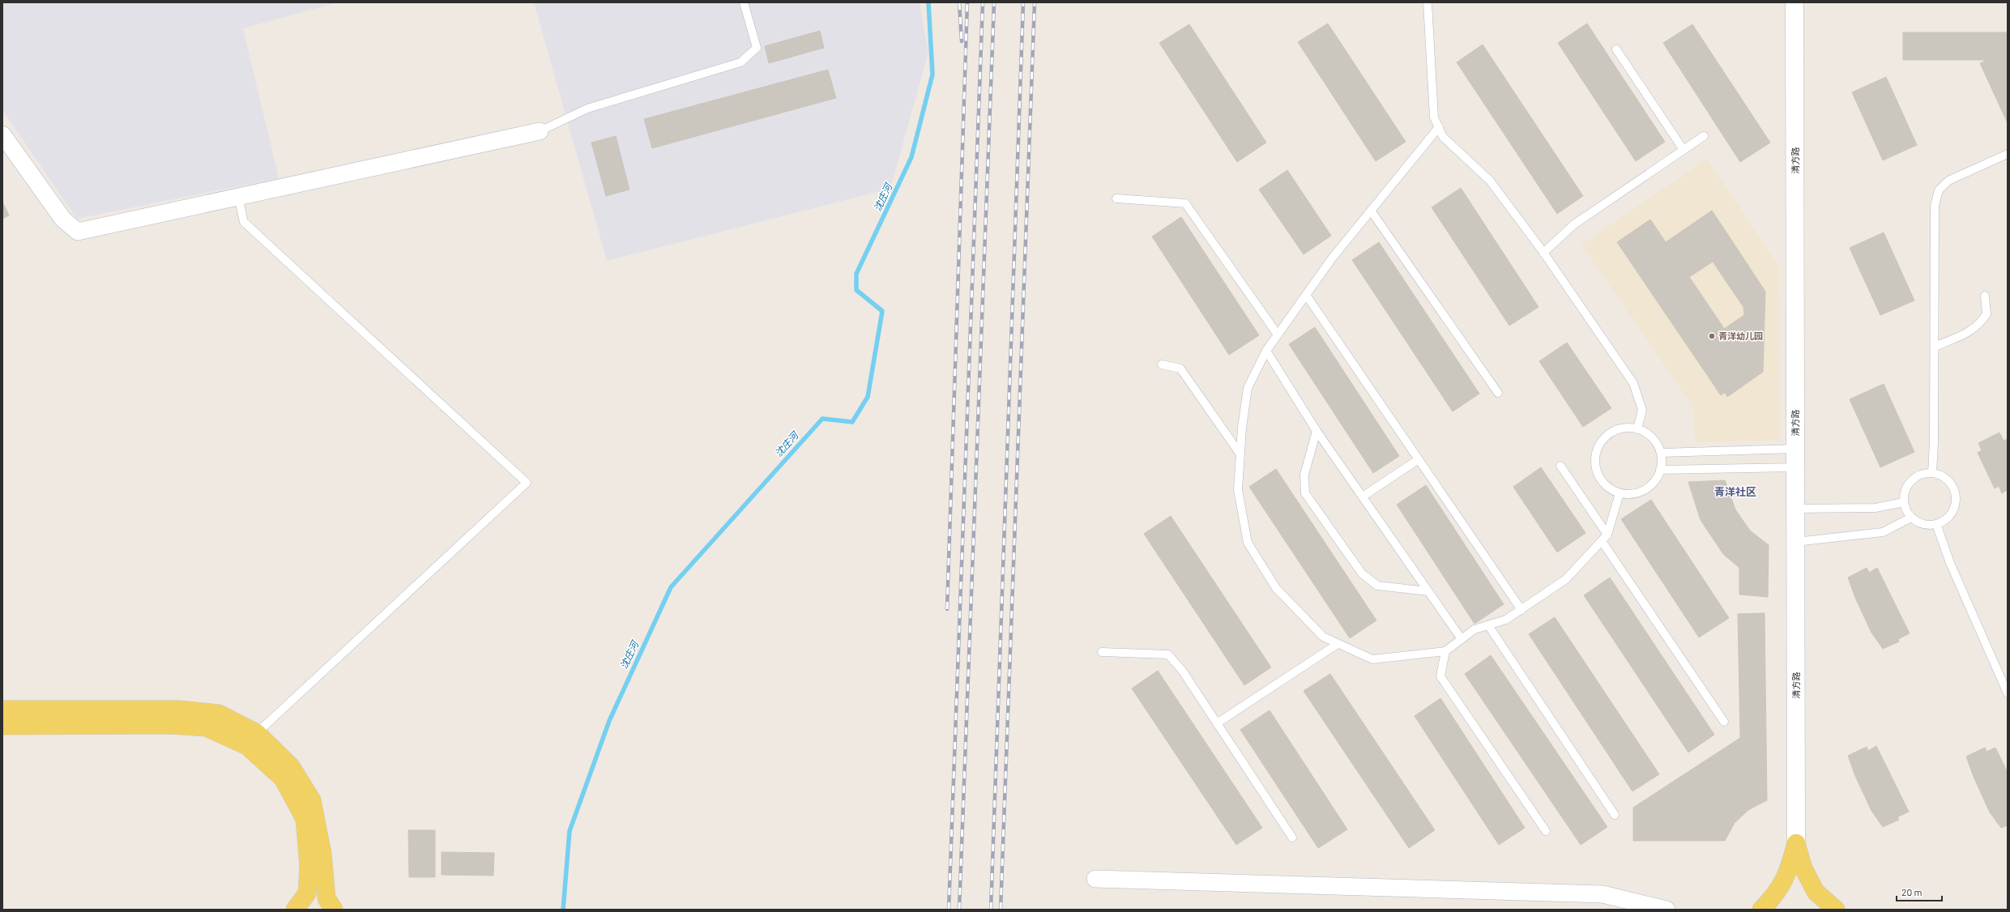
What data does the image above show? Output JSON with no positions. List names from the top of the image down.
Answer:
{
  "streets": {
    "street": ["清方路"]
  },
  "districts": ["青洋社区"],
  "water": ["沈庄河"],
  "places": ["青洋幼儿园"],
  "scale_bar": "20 m"
}
